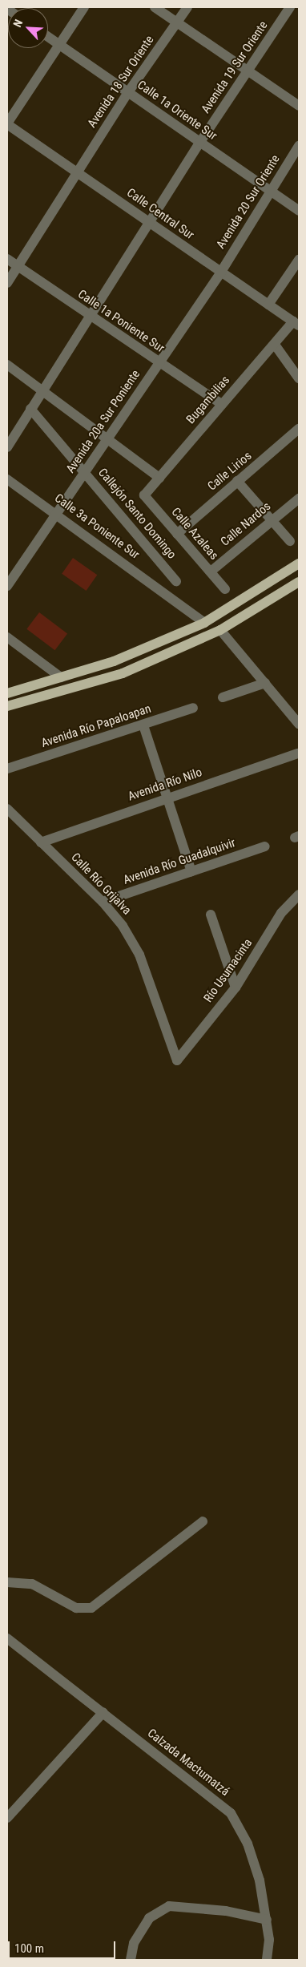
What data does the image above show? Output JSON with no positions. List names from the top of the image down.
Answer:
{
  "streets": {
    "street": [
      "Avenida 19 Sur Oriente",
      "Avenida 18 Sur Oriente",
      "Calle 1a Oriente Sur",
      "Avenida 20 Sur Oriente",
      "Calle Central Sur",
      "Calle 1a Poniente Sur",
      "Bugambilias",
      "Avenida 20a Sur Poniente",
      "Calle Lirios",
      "Callejón Santo Domingo",
      "Calle Nardos",
      "Calle 3a Poniente Sur",
      "Calle Azaleas",
      "Avenida Río Papaloapan",
      "Avenida Río Nilo",
      "Avenida Río Guadalquivir",
      "Calle Río Grijalva",
      "Río Usumacinta",
      "Calzada Mactumatzá"
    ]
  },
  "crossings": [
    ["Avenida 19 Sur Oriente", "Calle 1a Oriente Sur"],
    ["Avenida 19 Sur Oriente", "Calle Central Sur"],
    ["Avenida 19 Sur Oriente", "Calle 1a Poniente Sur"],
    ["Avenida 19 Sur Oriente", "Callejón Santo Domingo"],
    ["Avenida 18 Sur Oriente", "Calle 1a Oriente Sur"],
    ["Avenida 18 Sur Oriente", "Calle Central Sur"],
    ["Avenida 18 Sur Oriente", "Calle 1a Poniente Sur"],
    ["Calle 1a Oriente Sur", "Avenida 20 Sur Oriente"],
    ["Avenida 20 Sur Oriente", "Calle Central Sur"],
    ["Avenida 20 Sur Oriente", "Avenida 20a Sur Poniente"],
    ["Calle Central Sur", "Bugambilias"],
    ["Calle Central Sur", "Avenida 20a Sur Poniente"],
    ["Calle 1a Poniente Sur", "Bugambilias"],
    ["Calle 1a Poniente Sur", "Avenida 20a Sur Poniente"],
    ["Bugambilias", "Calle Azaleas"],
    ["Avenida 20a Sur Poniente", "Callejón Santo Domingo"],
    ["Avenida 20a Sur Poniente", "Calle 3a Poniente Sur"],
    ["Calle Lirios", "Calle Azaleas"],
    ["Calle Nardos", "Calle Azaleas"],
    ["Avenida Río Nilo", "Calle Río Grijalva"],
    ["Avenida Río Guadalquivir", "Calle Río Grijalva"],
    ["Calle Río Grijalva", "Río Usumacinta"]
  ],
  "scale_bar": "100 m",
  "north": "top left"
}
